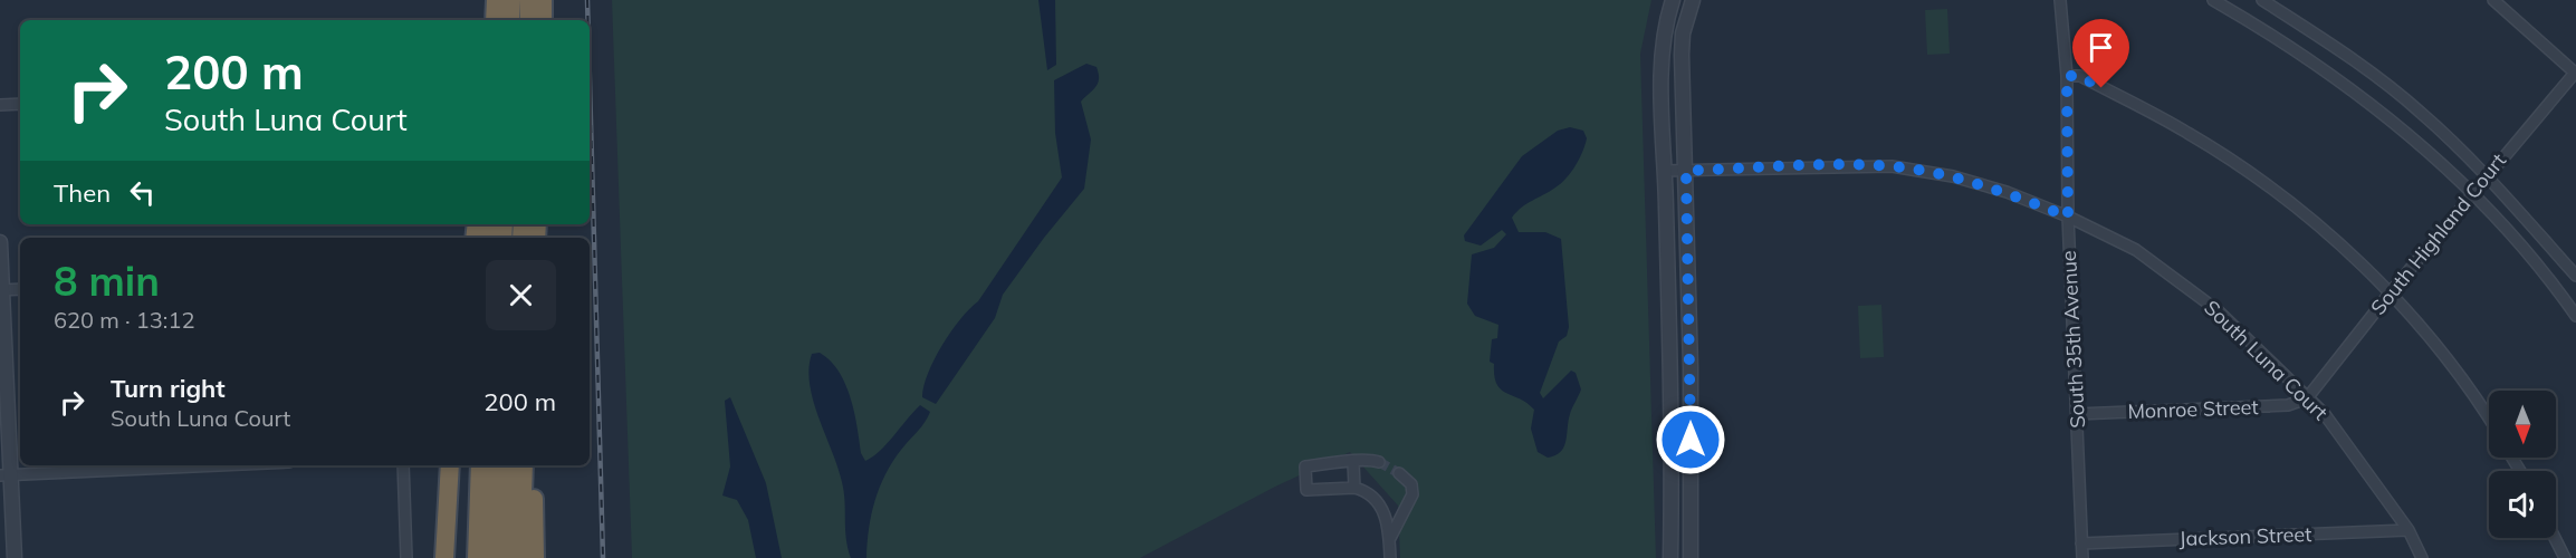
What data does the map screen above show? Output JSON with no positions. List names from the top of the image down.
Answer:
{
  "streets": {
    "street": [
      "South Highland Court",
      "South 35th Avenue",
      "South Luna Court",
      "Monroe Street",
      "Jackson Street"
    ]
  },
  "crossings": [
    ["South Highland Court", "South Luna Court"],
    ["South Highland Court", "Monroe Street"],
    ["South 35th Avenue", "South Luna Court"],
    ["South 35th Avenue", "Monroe Street"],
    ["South 35th Avenue", "Jackson Street"],
    ["South Luna Court", "Monroe Street"],
    ["South Luna Court", "Jackson Street"]
  ],
  "north": "bottom",
  "page": {
    "turn": ["200 m", "South Luna Court"],
    "then": "Then",
    "heading": ["8 min", "620 m · 13:12"],
    "list": [
      {
        "name": "Turn right",
        "note": "South Luna Court",
        "value": "200 m"
      }
    ]
  }
}
